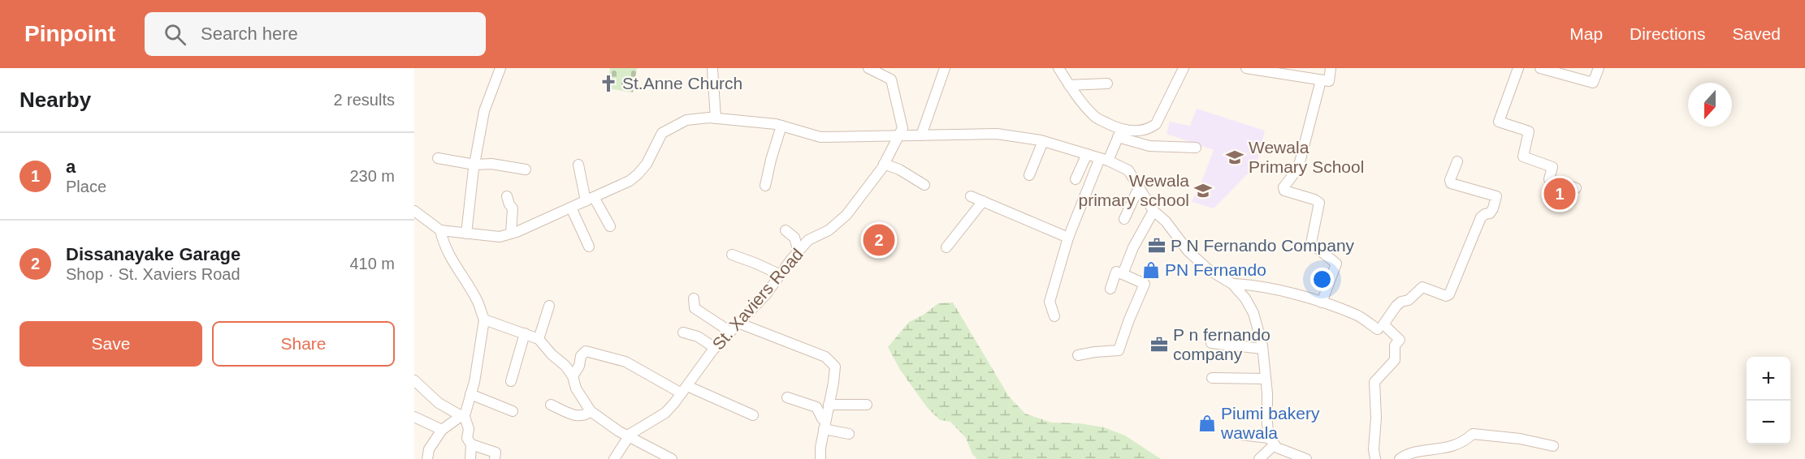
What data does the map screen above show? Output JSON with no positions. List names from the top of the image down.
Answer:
{
  "streets": {
    "street": ["St. Xaviers Road"]
  },
  "places": {
    "church": ["St.Anne Church"],
    "school or university": ["Wewala Primary School", "Wewala primary school"],
    "office": ["P N Fernando Company", "P n fernando company"],
    "shop": ["PN Fernando", "Piumi bakery wawala"]
  },
  "north": "bottom",
  "page": {
    "header": "Pinpoint",
    "search": "Search here",
    "nav": ["Map", "Directions", "Saved"],
    "heading": ["Nearby", "2 results"],
    "list": [
      {
        "mark": "1",
        "name": "a",
        "note": "Place",
        "value": "230 m"
      },
      {
        "mark": "2",
        "name": "Dissanayake Garage",
        "note": "Shop · St. Xaviers Road",
        "value": "410 m"
      }
    ],
    "pins": ["1", "2"],
    "buttons": ["Save", "Share"],
    "map_buttons": ["+", "−"]
  }
}
